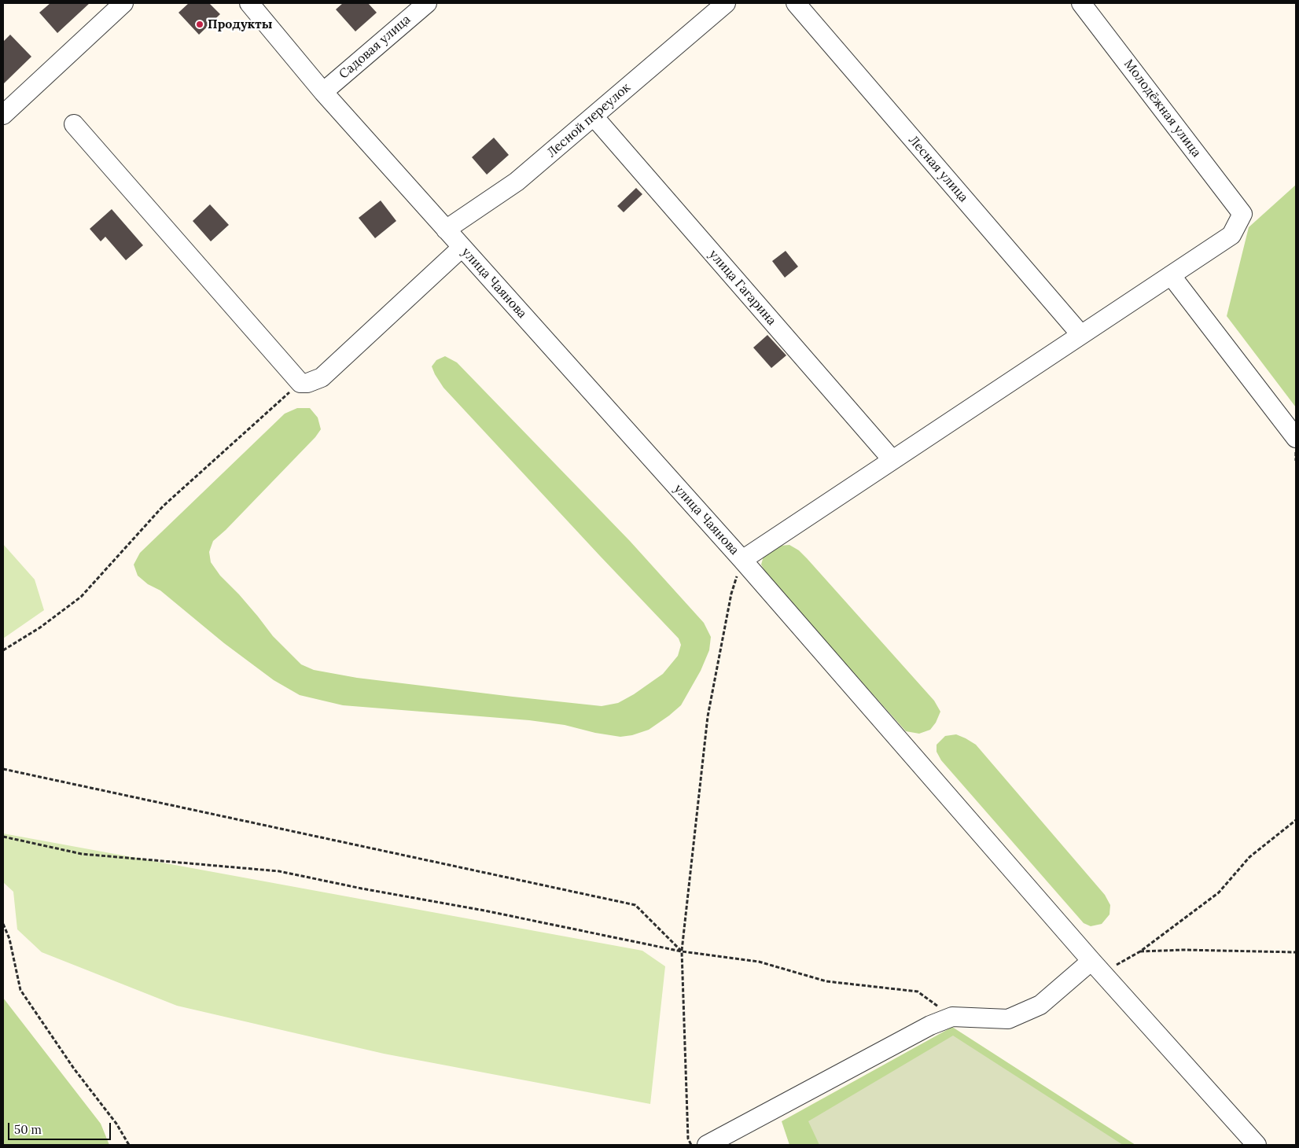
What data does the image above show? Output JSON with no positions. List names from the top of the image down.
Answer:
{
  "streets": {
    "street": [
      "Садовая улица",
      "Молодёжная улица",
      "Лесной переулок",
      "Лесная улица",
      "улица Чаянова",
      "улица Гагарина"
    ]
  },
  "crossings": [
    ["Садовая улица", "улица Чаянова"],
    ["Лесной переулок", "улица Чаянова"],
    ["Лесной переулок", "улица Гагарина"]
  ],
  "places": ["Продукты"],
  "scale_bar": "50 m"
}
